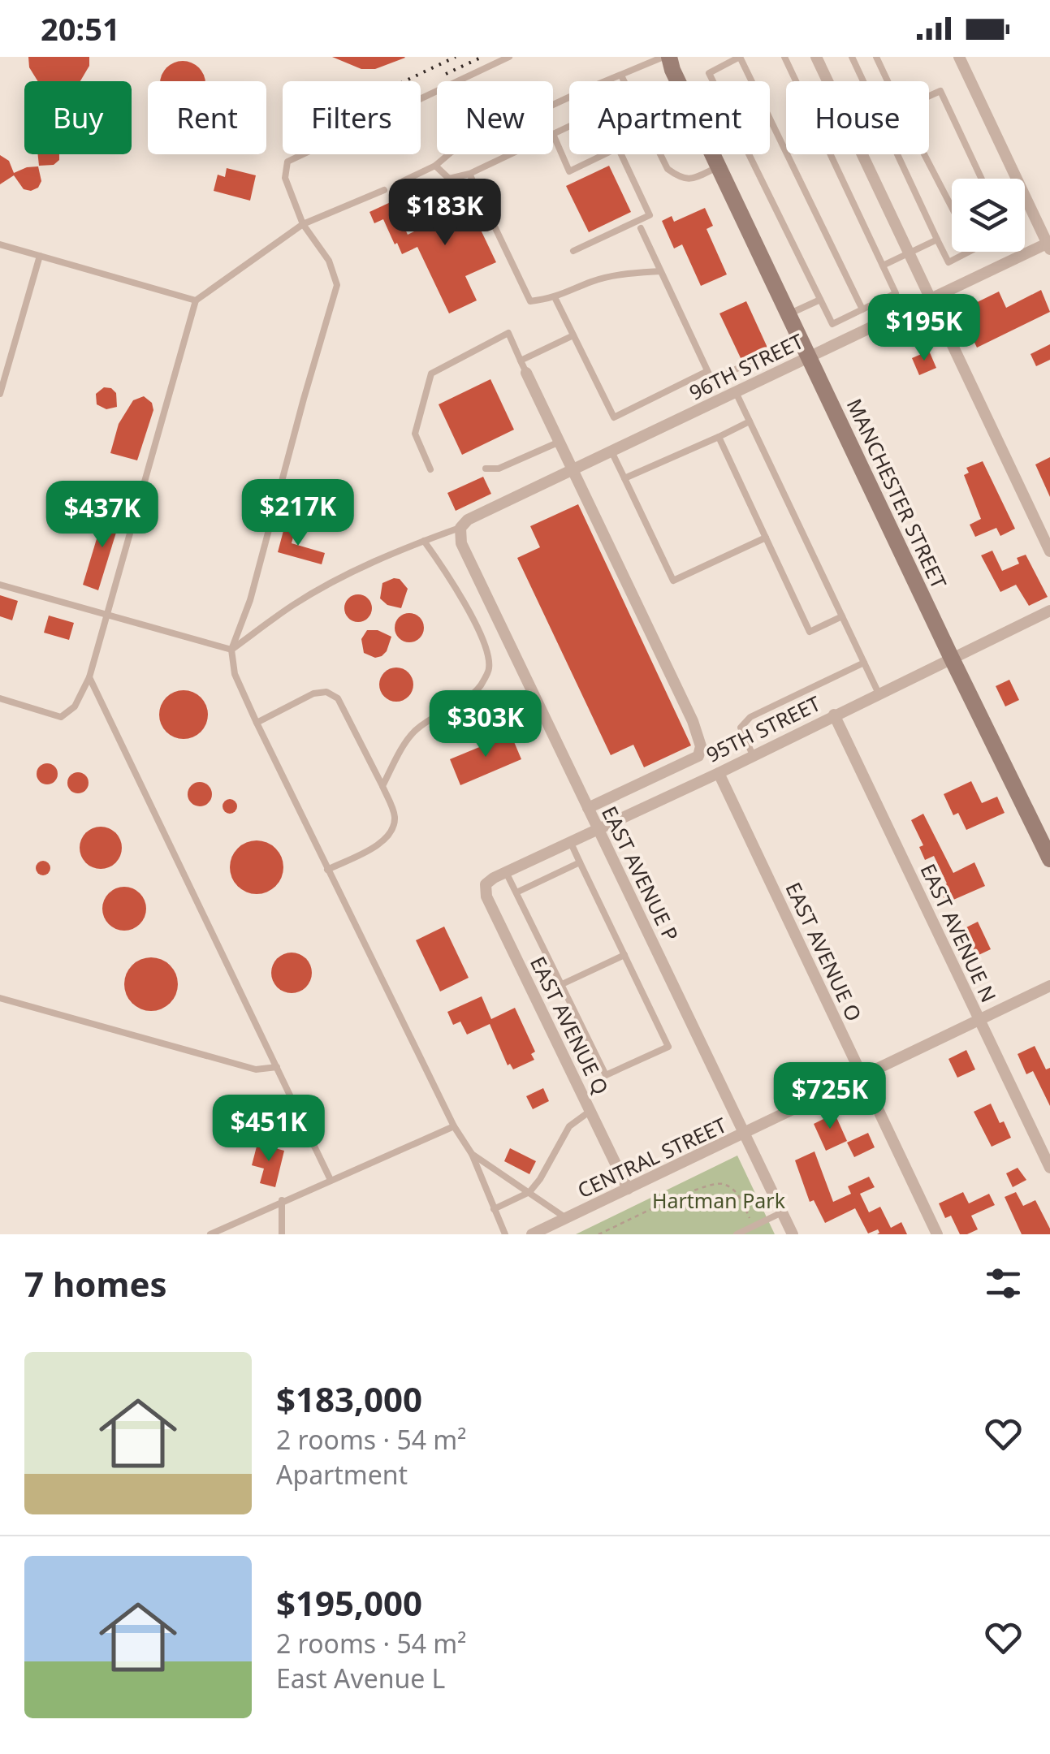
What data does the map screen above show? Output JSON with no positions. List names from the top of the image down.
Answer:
{
  "streets": {
    "street": [
      "96TH STREET",
      "MANCHESTER STREET",
      "95TH STREET",
      "EAST AVENUE P",
      "EAST AVENUE N",
      "EAST AVENUE O",
      "EAST AVENUE Q",
      "CENTRAL STREET"
    ]
  },
  "crossings": [
    ["96TH STREET", "MANCHESTER STREET"],
    ["96TH STREET", "EAST AVENUE P"],
    ["MANCHESTER STREET", "95TH STREET"],
    ["95TH STREET", "EAST AVENUE P"],
    ["95TH STREET", "EAST AVENUE N"],
    ["95TH STREET", "EAST AVENUE O"],
    ["95TH STREET", "EAST AVENUE Q"],
    ["EAST AVENUE P", "CENTRAL STREET"],
    ["EAST AVENUE N", "CENTRAL STREET"],
    ["EAST AVENUE O", "CENTRAL STREET"],
    ["EAST AVENUE Q", "CENTRAL STREET"]
  ],
  "parks": ["Hartman Park"],
  "page": {
    "status": "20:51",
    "chip": [
      "Buy",
      "Rent",
      "Filters",
      "New",
      "Apartment",
      "House"
    ],
    "price": [
      "$183K",
      "$195K",
      "$217K",
      "$437K",
      "$303K",
      "$725K",
      "$451K"
    ],
    "heading": "7 homes",
    "list": [
      {
        "name": "$183,000",
        "note": "2 rooms · 54 m² · Apartment"
      },
      {
        "name": "$195,000",
        "note": "2 rooms · 54 m² · East Avenue L"
      }
    ]
  }
}
